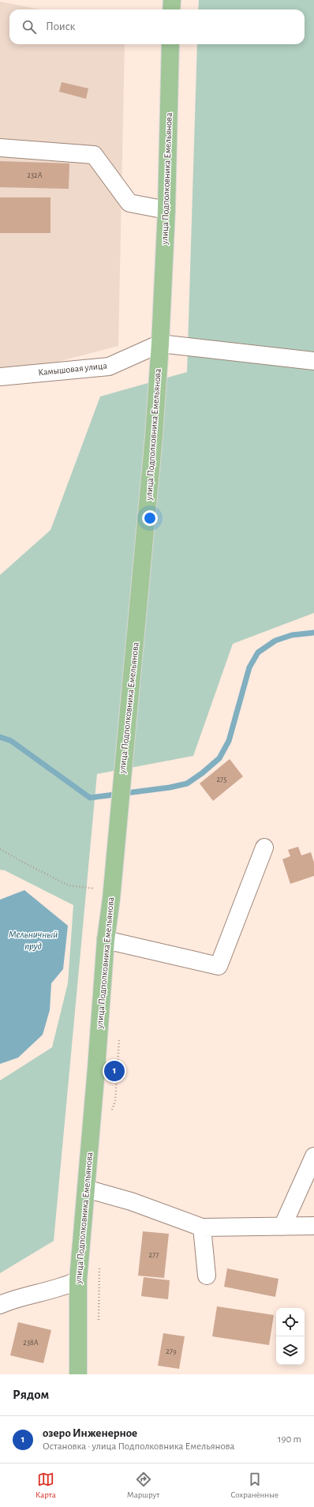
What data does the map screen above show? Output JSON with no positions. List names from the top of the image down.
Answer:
{
  "streets": {
    "main road": ["улица Подполковника Емельянова"],
    "street": ["Камышовая улица"]
  },
  "crossings": [
    ["улица Подполковника Емельянова", "Камышовая улица"]
  ],
  "water": ["Мельничный пруд"],
  "house_numbers": [
    "232А",
    "275",
    "277",
    "238А",
    "279"
  ],
  "page": {
    "search": "Поиск",
    "pins": "1",
    "heading": "Рядом",
    "list": [
      {
        "mark": "1",
        "name": "озеро Инженерное",
        "note": "Остановка · улица Подполковника Емельянова",
        "value": "190 m"
      }
    ],
    "nav": ["Карта", "Маршрут", "Сохранённые"]
  }
}
